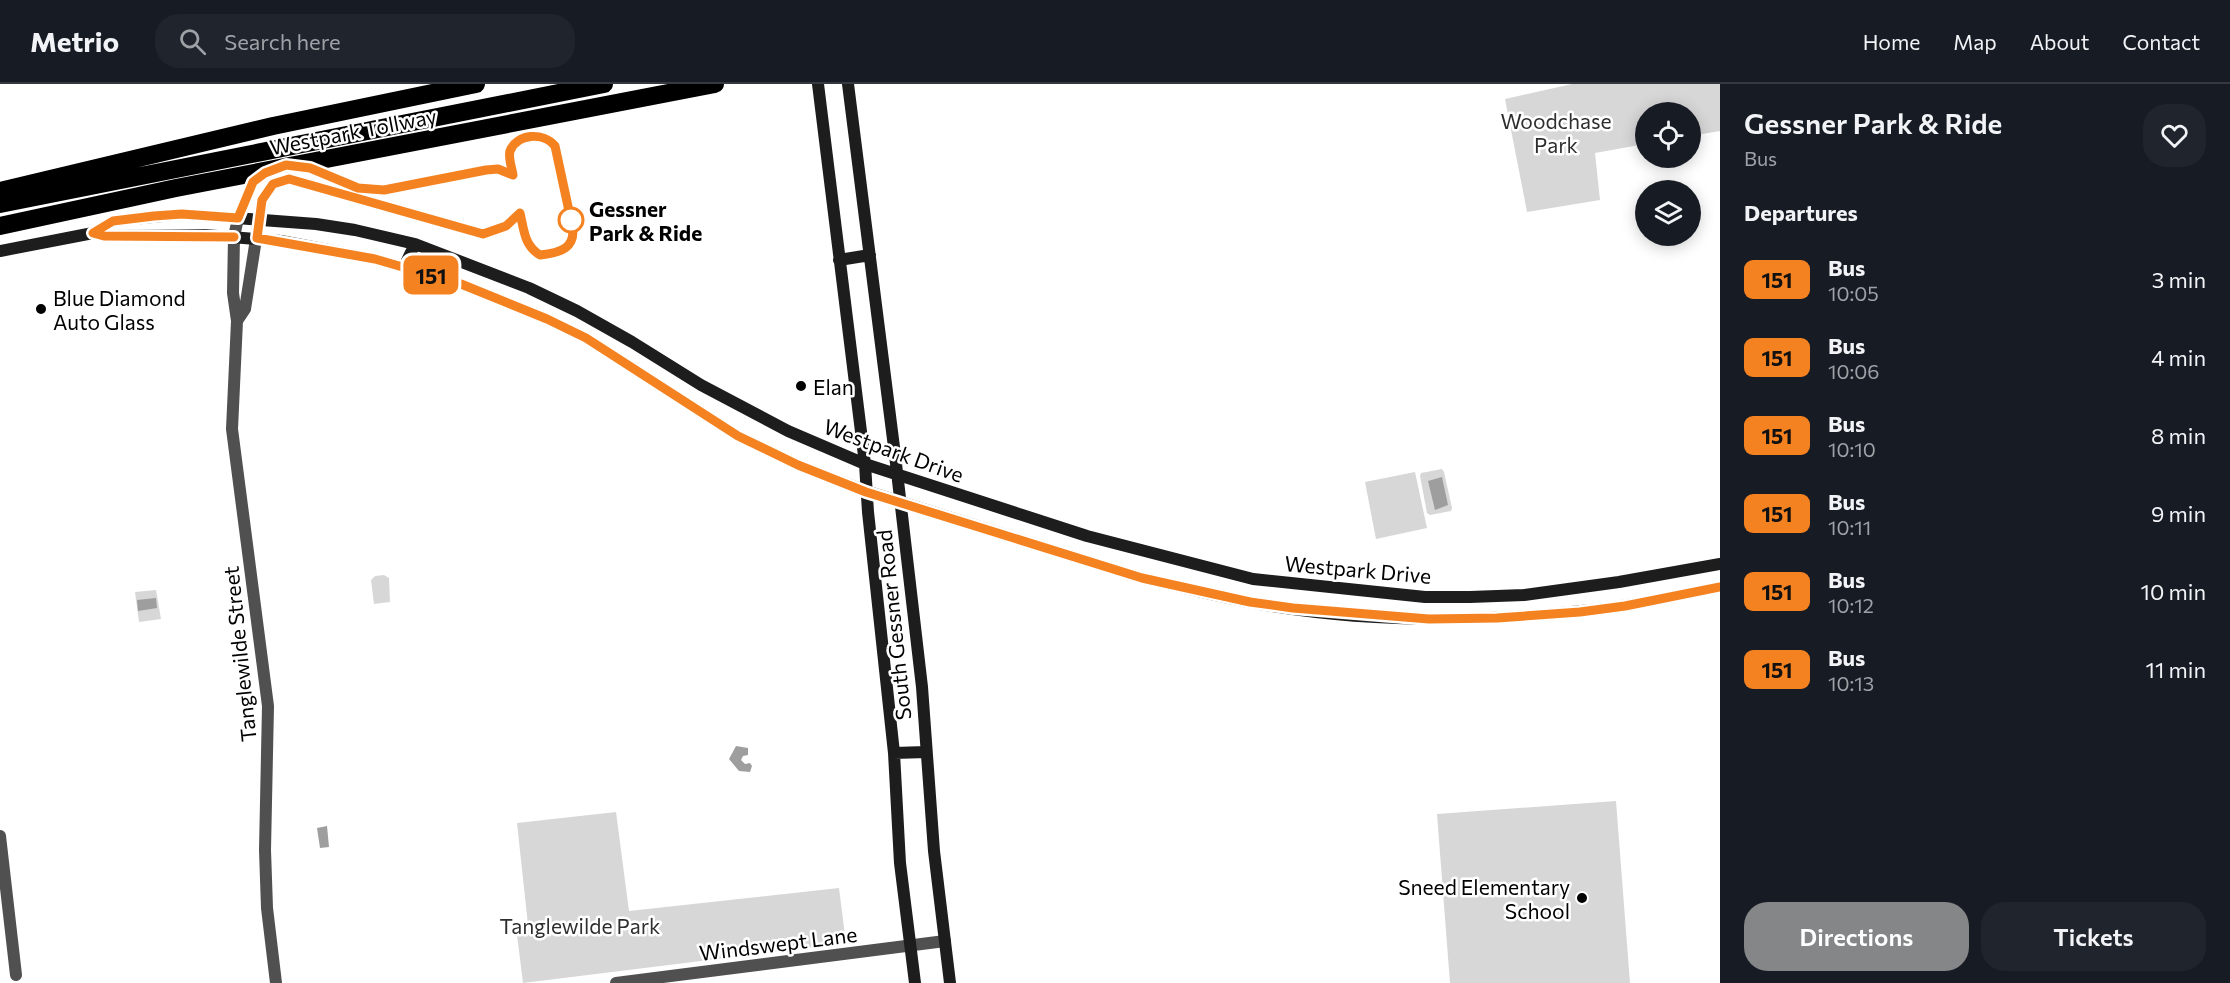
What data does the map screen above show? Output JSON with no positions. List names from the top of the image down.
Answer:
{
  "streets": {
    "highway": ["Westpark Tollway"],
    "main road": ["Westpark Drive", "South Gessner Road"],
    "street": ["Tanglewilde Street", "Windswept Lane"]
  },
  "crossings": [
    ["Westpark Drive", "South Gessner Road"],
    ["Westpark Drive", "Tanglewilde Street"],
    ["South Gessner Road", "Windswept Lane"]
  ],
  "parks": ["Woodchase Park", "Tanglewilde Park"],
  "places": [
    "Gessner Park & Ride",
    "Blue Diamond Auto Glass",
    "Elan",
    "Sneed Elementary School"
  ],
  "lines": ["bus line 151"],
  "page": {
    "header": "Metrio",
    "search": "Search here",
    "nav": [
      "Home",
      "Map",
      "About",
      "Contact"
    ],
    "on_map": "151",
    "heading": [
      ["Gessner Park & Ride", "Bus"],
      "Departures"
    ],
    "list": [
      {
        "mark": "151",
        "name": "Bus",
        "note": "10:05",
        "value": "3 min"
      },
      {
        "mark": "151",
        "name": "Bus",
        "note": "10:06",
        "value": "4 min"
      },
      {
        "mark": "151",
        "name": "Bus",
        "note": "10:10",
        "value": "8 min"
      },
      {
        "mark": "151",
        "name": "Bus",
        "note": "10:11",
        "value": "9 min"
      },
      {
        "mark": "151",
        "name": "Bus",
        "note": "10:12",
        "value": "10 min"
      },
      {
        "mark": "151",
        "name": "Bus",
        "note": "10:13",
        "value": "11 min"
      }
    ],
    "buttons": ["Directions", "Tickets"]
  }
}
